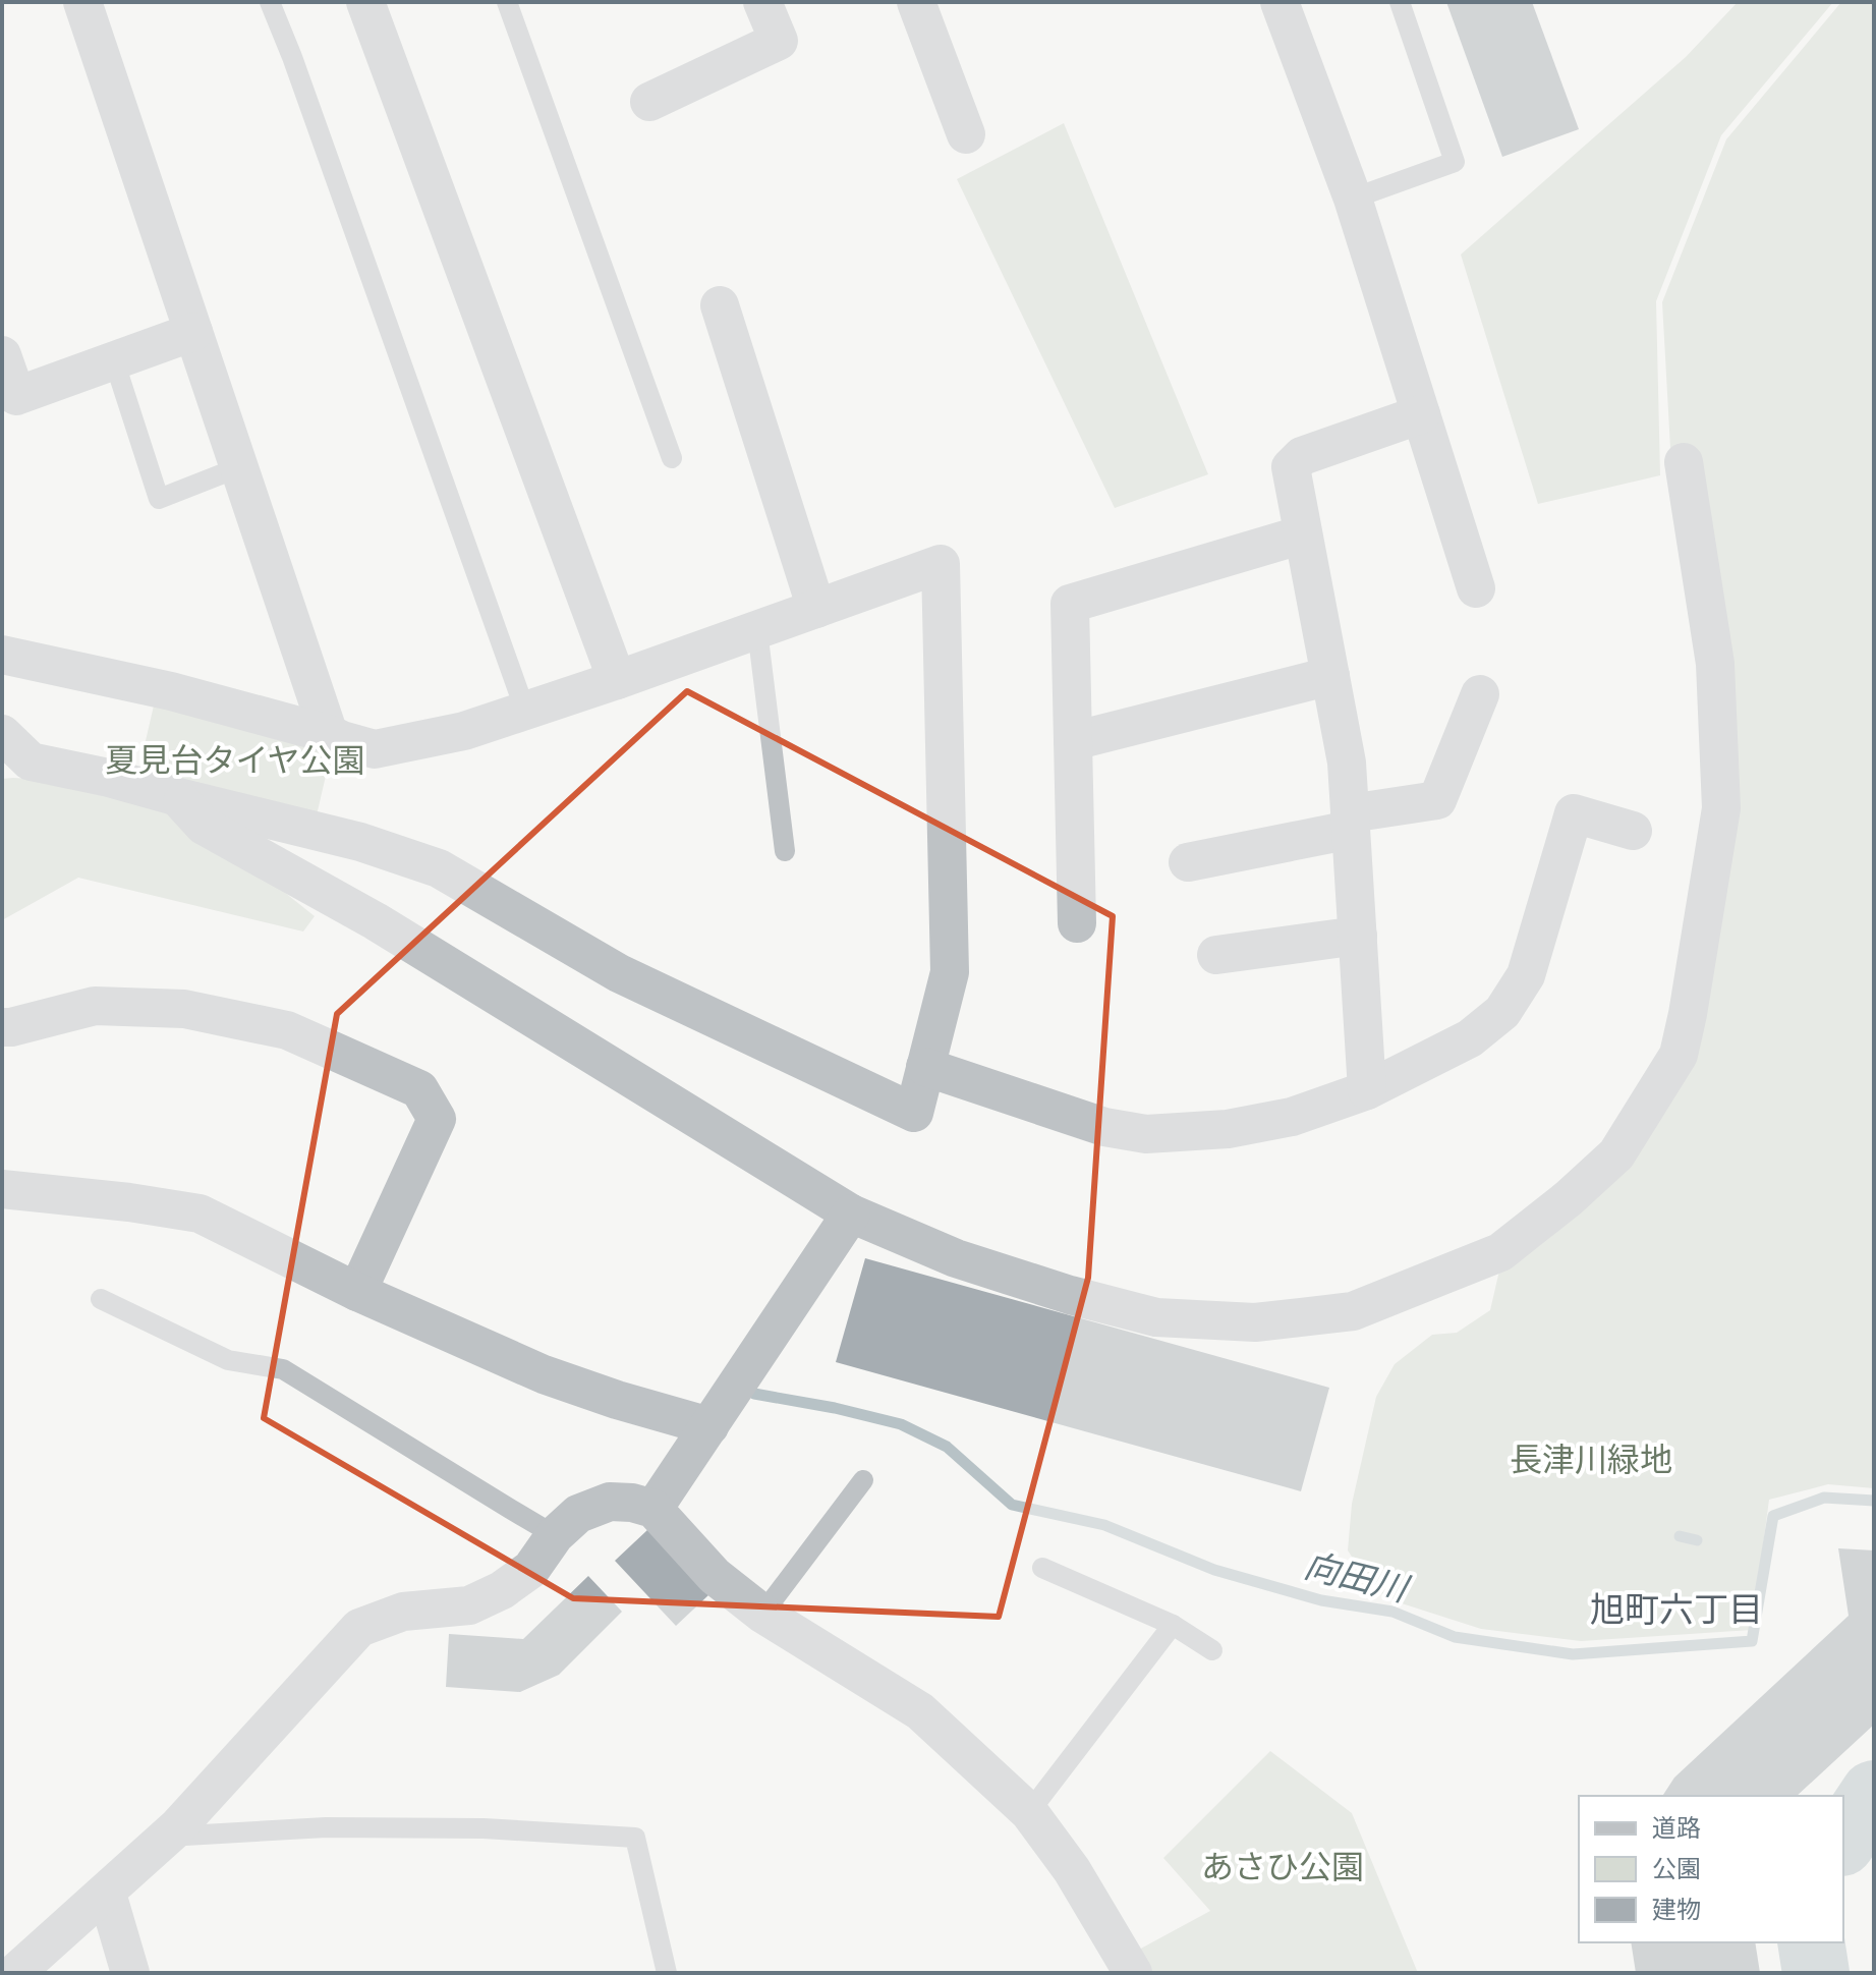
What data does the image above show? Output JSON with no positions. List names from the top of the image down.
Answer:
{
  "districts": ["旭町六丁目"],
  "water": ["向田川"],
  "parks": ["夏見台タイヤ公園", "長津川緑地", "あさひ公園"],
  "legend": ["道路", "公園", "建物"]
}
